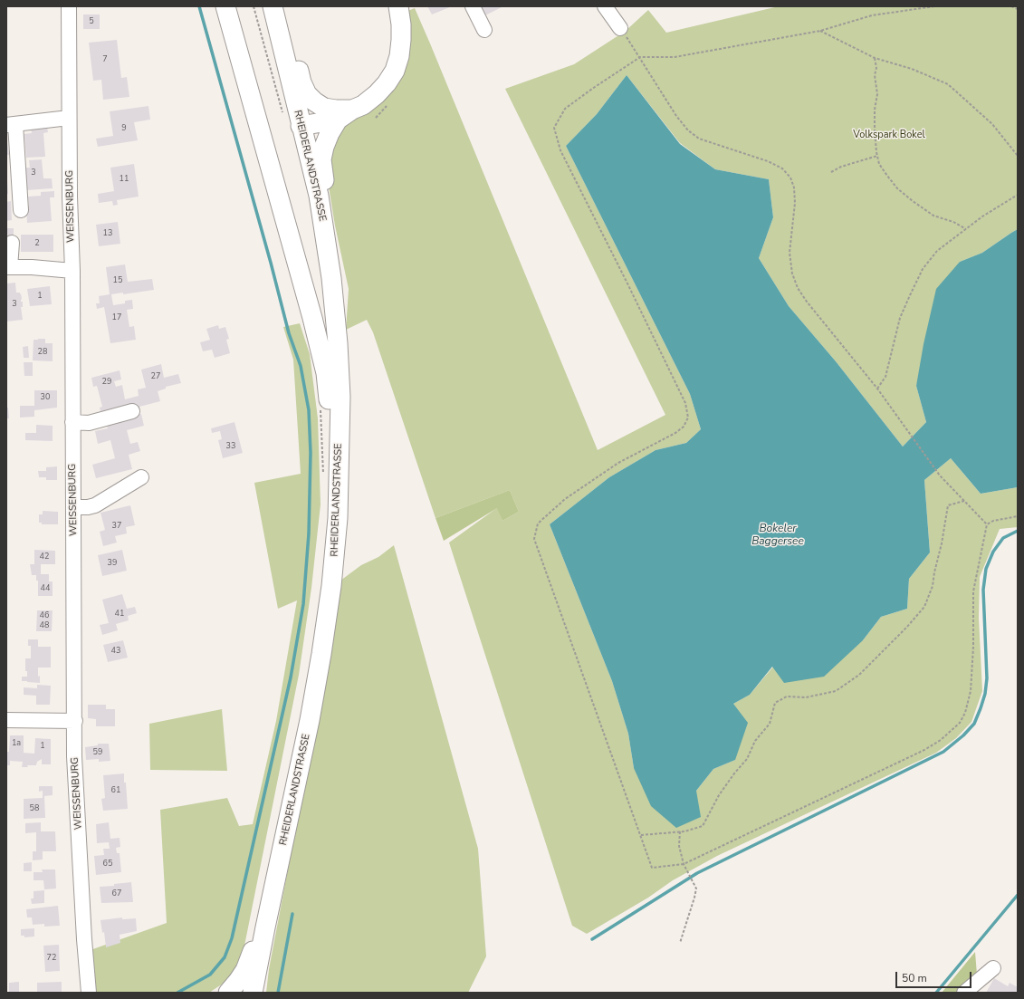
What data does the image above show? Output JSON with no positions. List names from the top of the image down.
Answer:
{
  "streets": {
    "main road": ["RHEIDERLANDSTRASSE"],
    "street": ["WEISSENBURG"]
  },
  "water": ["Bokeler Baggersee"],
  "parks": ["Volkspark Bokel"],
  "house_numbers": [
    "5",
    "7",
    "9",
    "3",
    "11",
    "13",
    "2",
    "15",
    "1",
    "3",
    "17",
    "28",
    "27",
    "29",
    "30",
    "33",
    "37",
    "42",
    "39",
    "44",
    "41",
    "46",
    "48",
    "43",
    "1a",
    "1",
    "59",
    "61",
    "58",
    "65",
    "67",
    "72"
  ],
  "scale_bar": "50 m"
}
